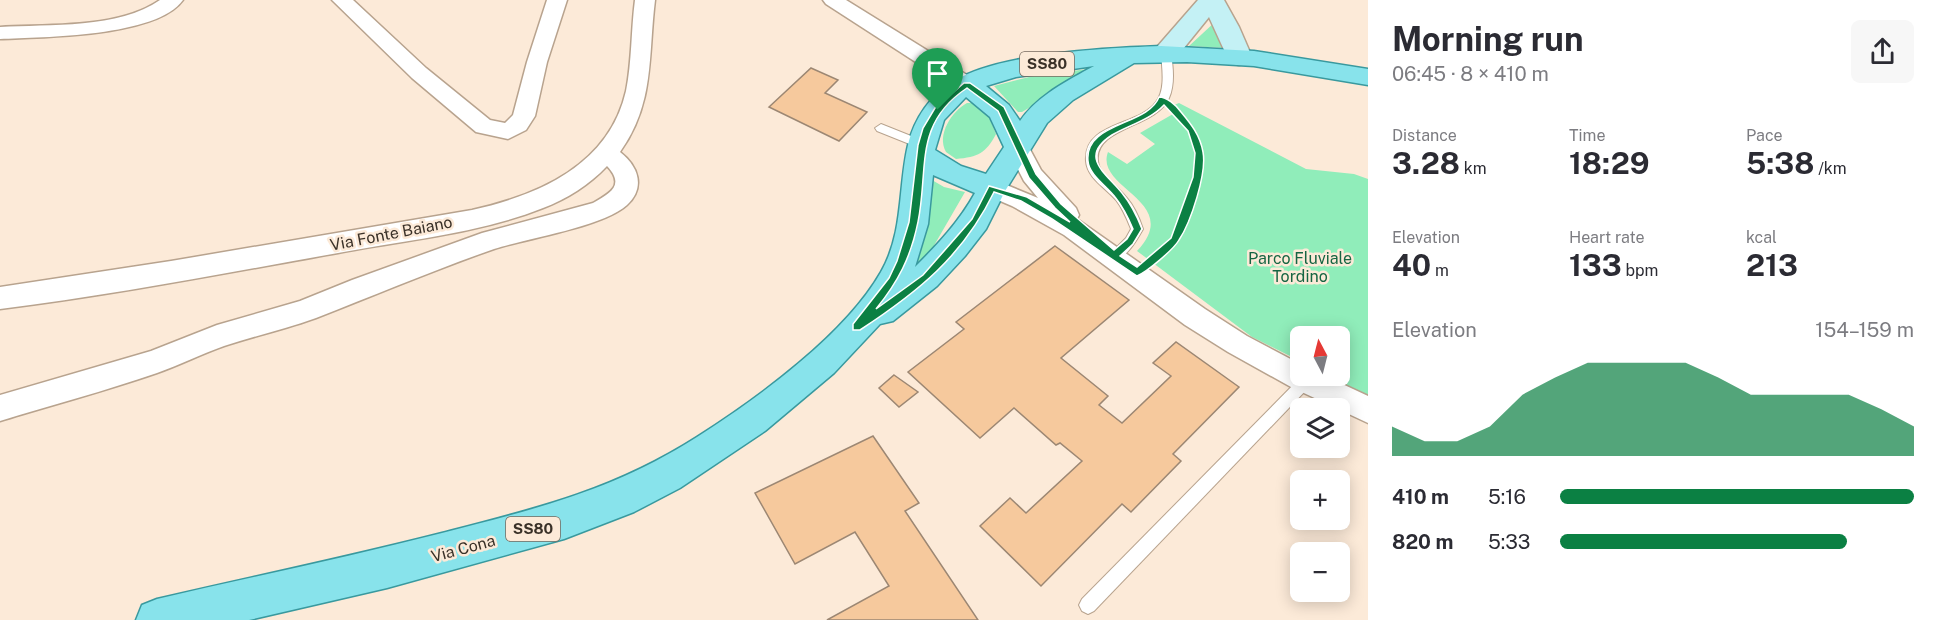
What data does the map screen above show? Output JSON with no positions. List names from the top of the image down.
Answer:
{
  "streets": {
    "main road": ["SS80", "Via Cona"],
    "street": ["Via Fonte Baiano"]
  },
  "crossings": [
    ["SS80", "Via Cona"]
  ],
  "parks": ["Parco Fluviale Tordino"],
  "north": "top",
  "page": {
    "heading": ["Morning run", "06:45 · 8 × 410 m"],
    "stats": [
      ["Distance", "3.28 km"],
      ["Time", "18:29"],
      ["Pace", "5:38 /km"],
      ["Elevation", "40 m"],
      ["Heart rate", "133 bpm"],
      ["kcal", "213"]
    ],
    "chart": ["Elevation", "154–159 m"],
    "map_buttons": ["+", "−"],
    "list": [
      {
        "name": "410 m",
        "note": "5:16"
      },
      {
        "name": "820 m",
        "note": "5:33"
      }
    ]
  }
}
